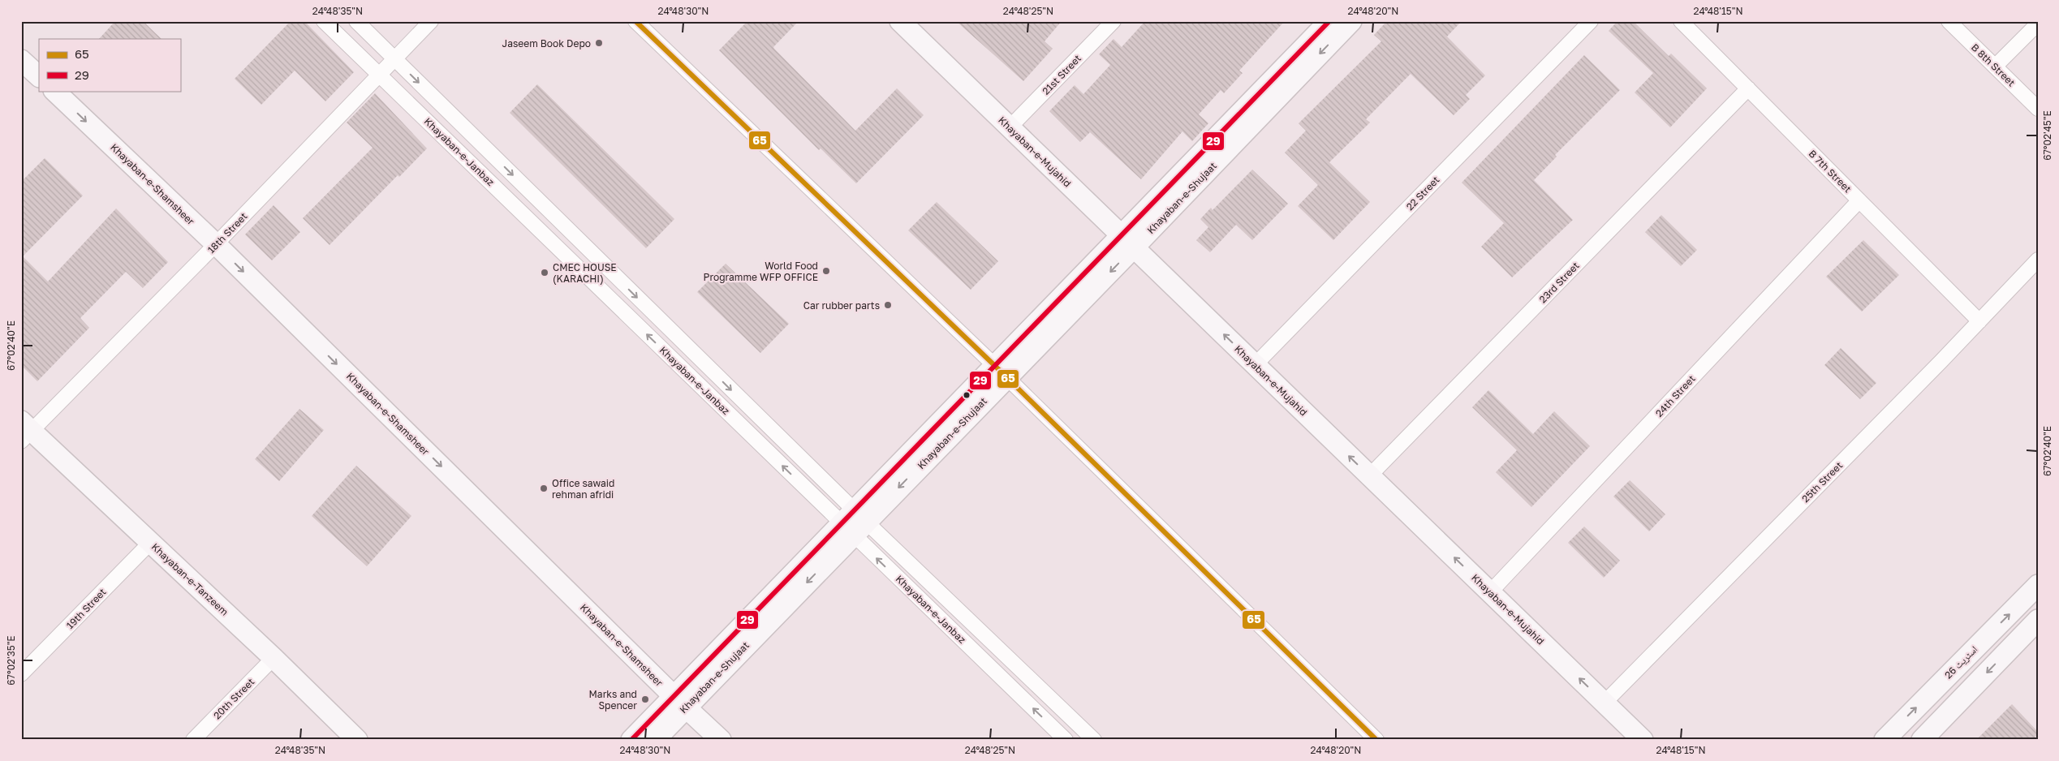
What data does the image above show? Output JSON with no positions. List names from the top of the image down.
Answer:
{
  "streets": {
    "main road": [
      "Khayaban-e-Mujahid",
      "Khayaban-e-Shamsheer",
      "Khayaban-e-Shujaat",
      "Khayaban-e-Tanzeem",
      "اسٹریٹ 26"
    ],
    "street": [
      "B 8th Street",
      "21st Street",
      "Khayaban-e-Janbaz",
      "B 7th Street",
      "22 Street",
      "18th Street",
      "23rd Street",
      "24th Street",
      "25th Street",
      "19th Street",
      "20th Street"
    ]
  },
  "crossings": [
    ["21st Street", "Khayaban-e-Mujahid"],
    ["Khayaban-e-Janbaz", "Khayaban-e-Shujaat"],
    ["Khayaban-e-Janbaz", "18th Street"],
    ["Khayaban-e-Mujahid", "22 Street"],
    ["Khayaban-e-Mujahid", "Khayaban-e-Shujaat"],
    ["Khayaban-e-Mujahid", "23rd Street"],
    ["Khayaban-e-Mujahid", "24th Street"],
    ["Khayaban-e-Mujahid", "25th Street"],
    ["B 7th Street", "23rd Street"],
    ["B 7th Street", "24th Street"],
    ["B 7th Street", "25th Street"],
    ["Khayaban-e-Shamsheer", "Khayaban-e-Shujaat"],
    ["Khayaban-e-Shamsheer", "18th Street"],
    ["18th Street", "Khayaban-e-Tanzeem"],
    ["Khayaban-e-Tanzeem", "19th Street"],
    ["Khayaban-e-Tanzeem", "20th Street"]
  ],
  "one_way": ["Khayaban-e-Mujahid", "Khayaban-e-Shamsheer"],
  "places": [
    "Jaseem Book Depo",
    "World Food Programme WFP OFFICE",
    "CMEC HOUSE (KARACHI)",
    "Car rubber parts",
    "Office sawaid rehman afridi",
    "Marks and Spencer"
  ],
  "lines": ["transit line 65", "transit line 29"],
  "legend": ["65", "29"],
  "coordinates": [
    "24°48'35\"N",
    "24°48'30\"N",
    "24°48'25\"N",
    "24°48'20\"N",
    "24°48'15\"N",
    "67°02'45\"E",
    "67°02'40\"E",
    "67°02'35\"E"
  ]
}
